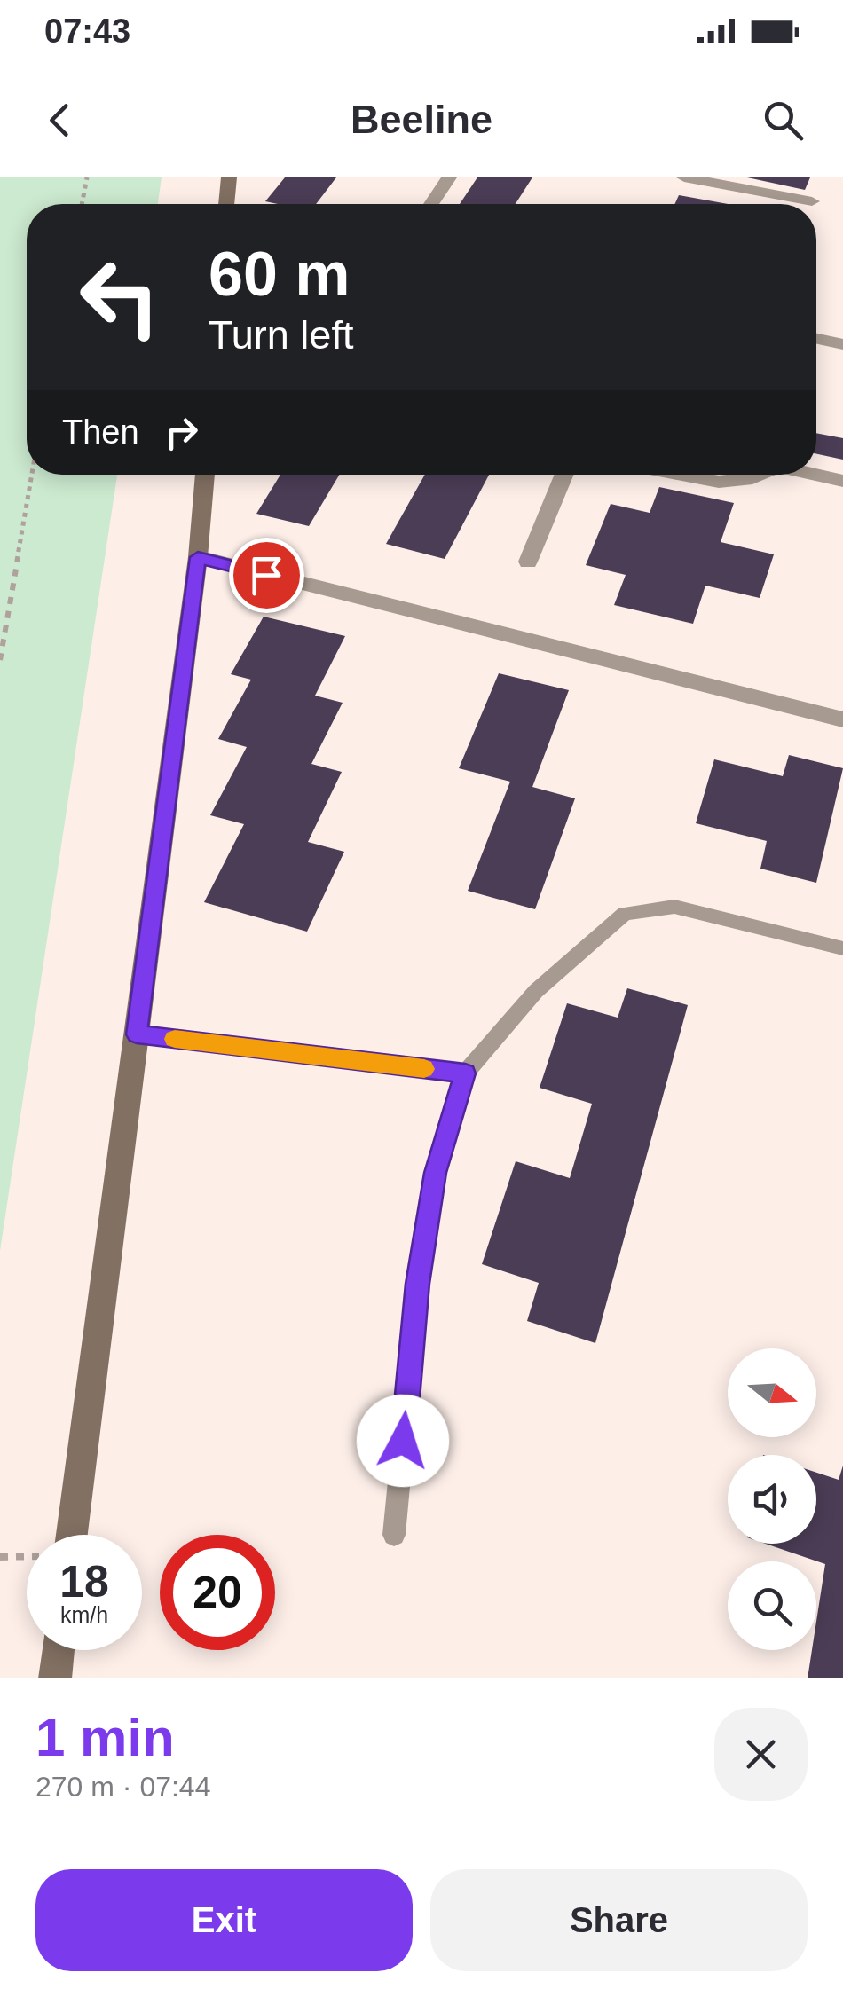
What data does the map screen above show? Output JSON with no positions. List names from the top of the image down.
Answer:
{
  "north": "right",
  "page": {
    "status": "07:43",
    "header": "Beeline",
    "turn": ["60 m", "Turn left"],
    "then": "Then",
    "speed": "18 km/h",
    "limit": "20",
    "heading": ["1 min", "270 m · 07:44"],
    "buttons": ["Exit", "Share"]
  }
}
